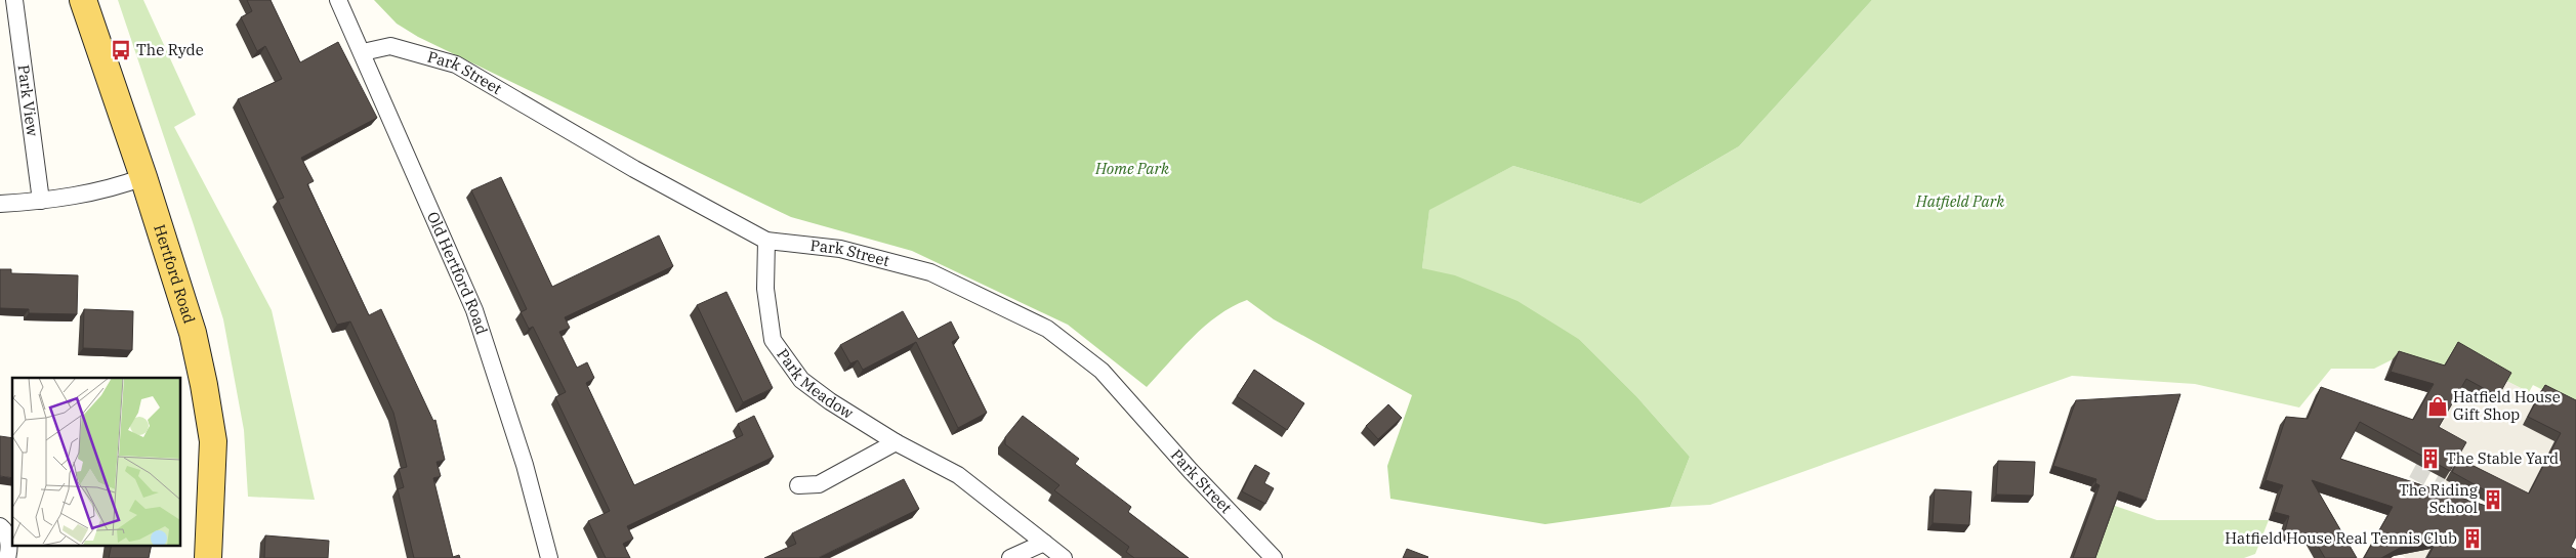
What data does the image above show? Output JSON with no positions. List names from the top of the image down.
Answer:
{
  "streets": {
    "main road": ["Hertford Road"],
    "street": [
      "Park Street",
      "Park View",
      "Old Hertford Road",
      "Park Meadow"
    ]
  },
  "crossings": [
    ["Park Street", "Old Hertford Road"],
    ["Park Street", "Park Meadow"]
  ],
  "parks": ["Home Park", "Hatfield Park"],
  "places": {
    "bus stop": ["The Ryde"],
    "shop": ["Hatfield House Gift Shop"],
    "building": ["The Stable Yard", "The Riding School", "Hatfield House Real Tennis Club"]
  }
}
